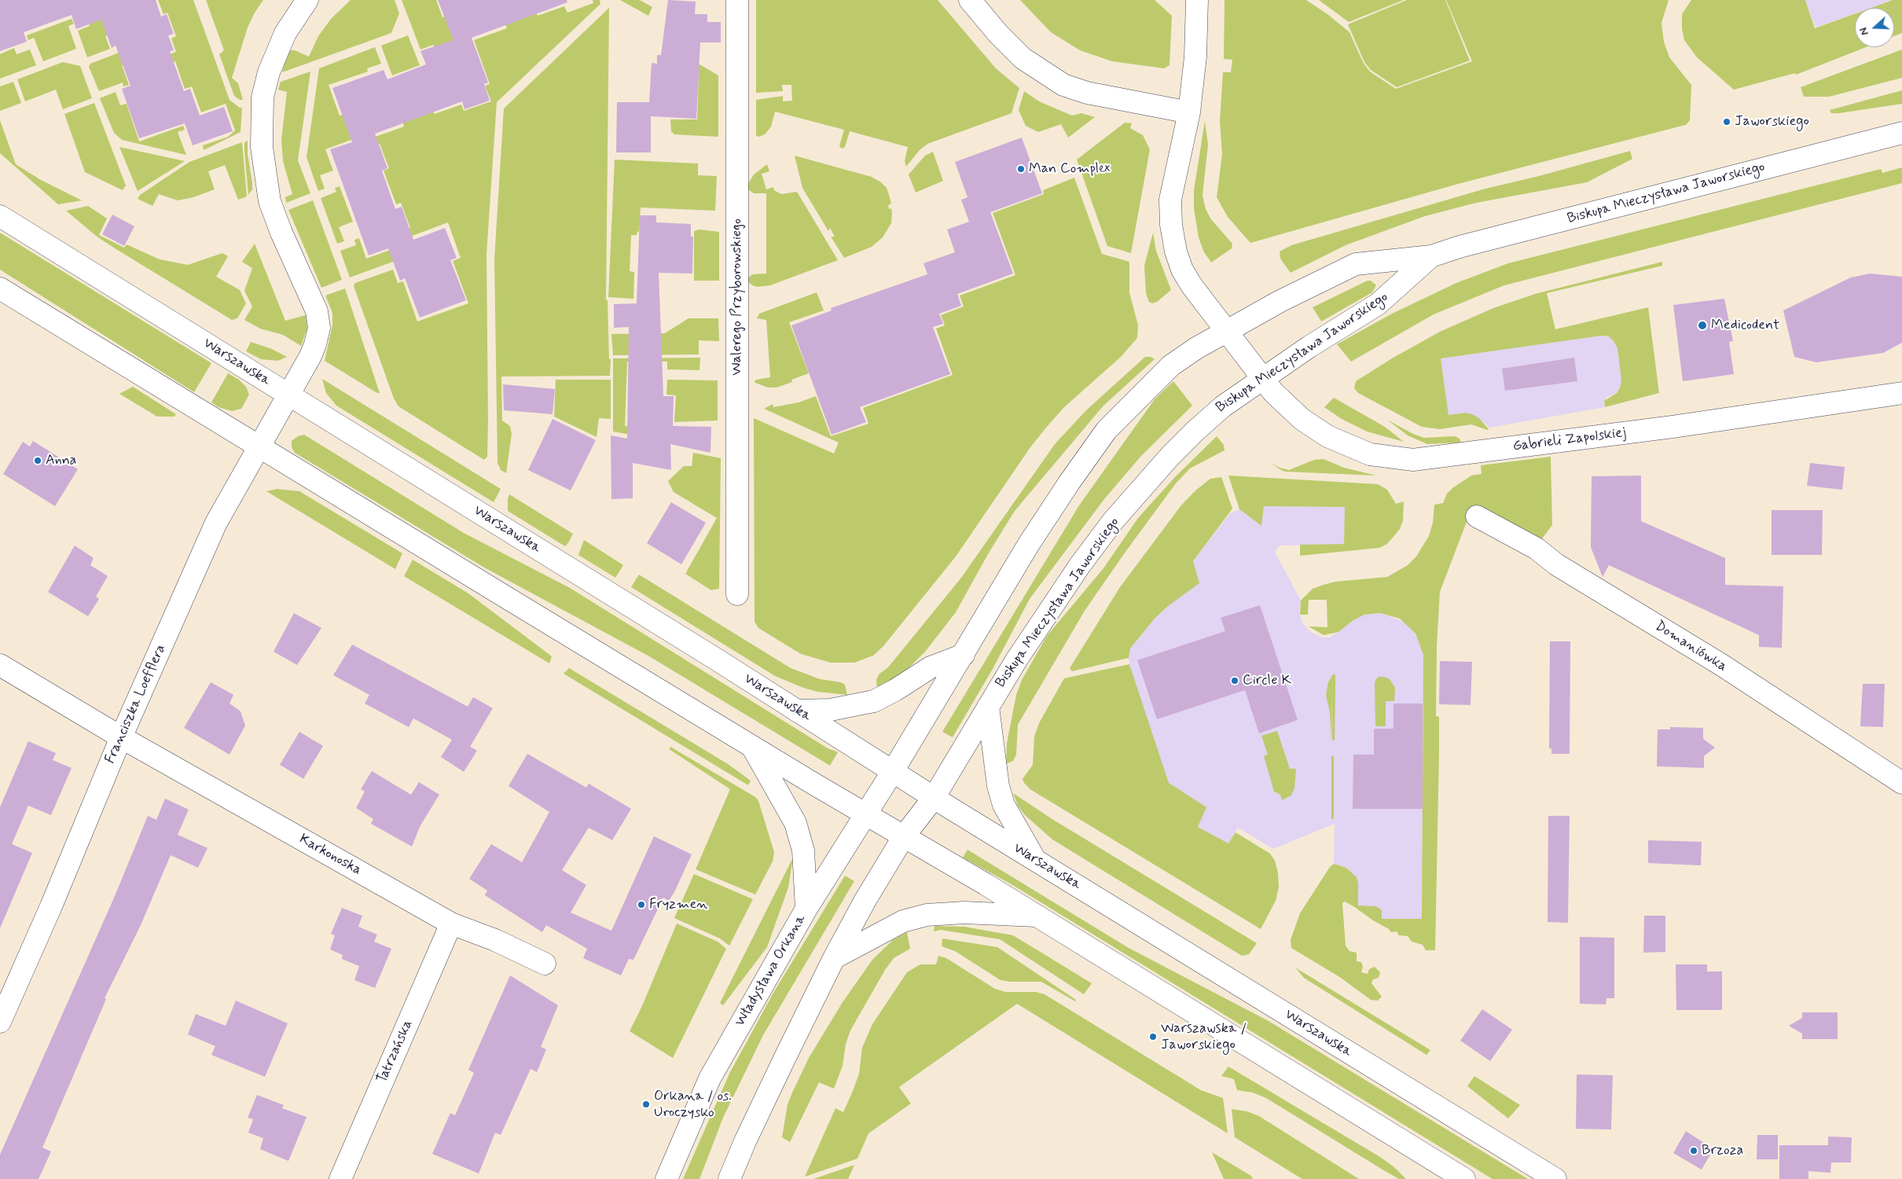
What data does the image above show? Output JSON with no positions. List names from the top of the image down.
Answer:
{
  "streets": {
    "street": [
      "Biskupa Mieczysława Jaworskiego",
      "Walerego Przyborowskiego",
      "Warszawska",
      "Gabrieli Zapolskiej",
      "Domaniówka",
      "Franciszka Loefflera",
      "Karkonoska",
      "Władysława Orkana",
      "Tatrzańska"
    ]
  },
  "crossings": [
    ["Biskupa Mieczysława Jaworskiego", "Warszawska"],
    ["Biskupa Mieczysława Jaworskiego", "Gabrieli Zapolskiej"],
    ["Biskupa Mieczysława Jaworskiego", "Władysława Orkana"],
    ["Warszawska", "Franciszka Loefflera"],
    ["Warszawska", "Władysława Orkana"],
    ["Franciszka Loefflera", "Karkonoska"],
    ["Karkonoska", "Tatrzańska"]
  ],
  "places": [
    "Jaworskiego",
    "Man Complex",
    "Medicodent",
    "Anna",
    "Circle K",
    "Fryzmen",
    "Warszawska / Jaworskiego",
    "Orkana / os. Uroczysko",
    "Brzoza"
  ],
  "north": "left"
}
